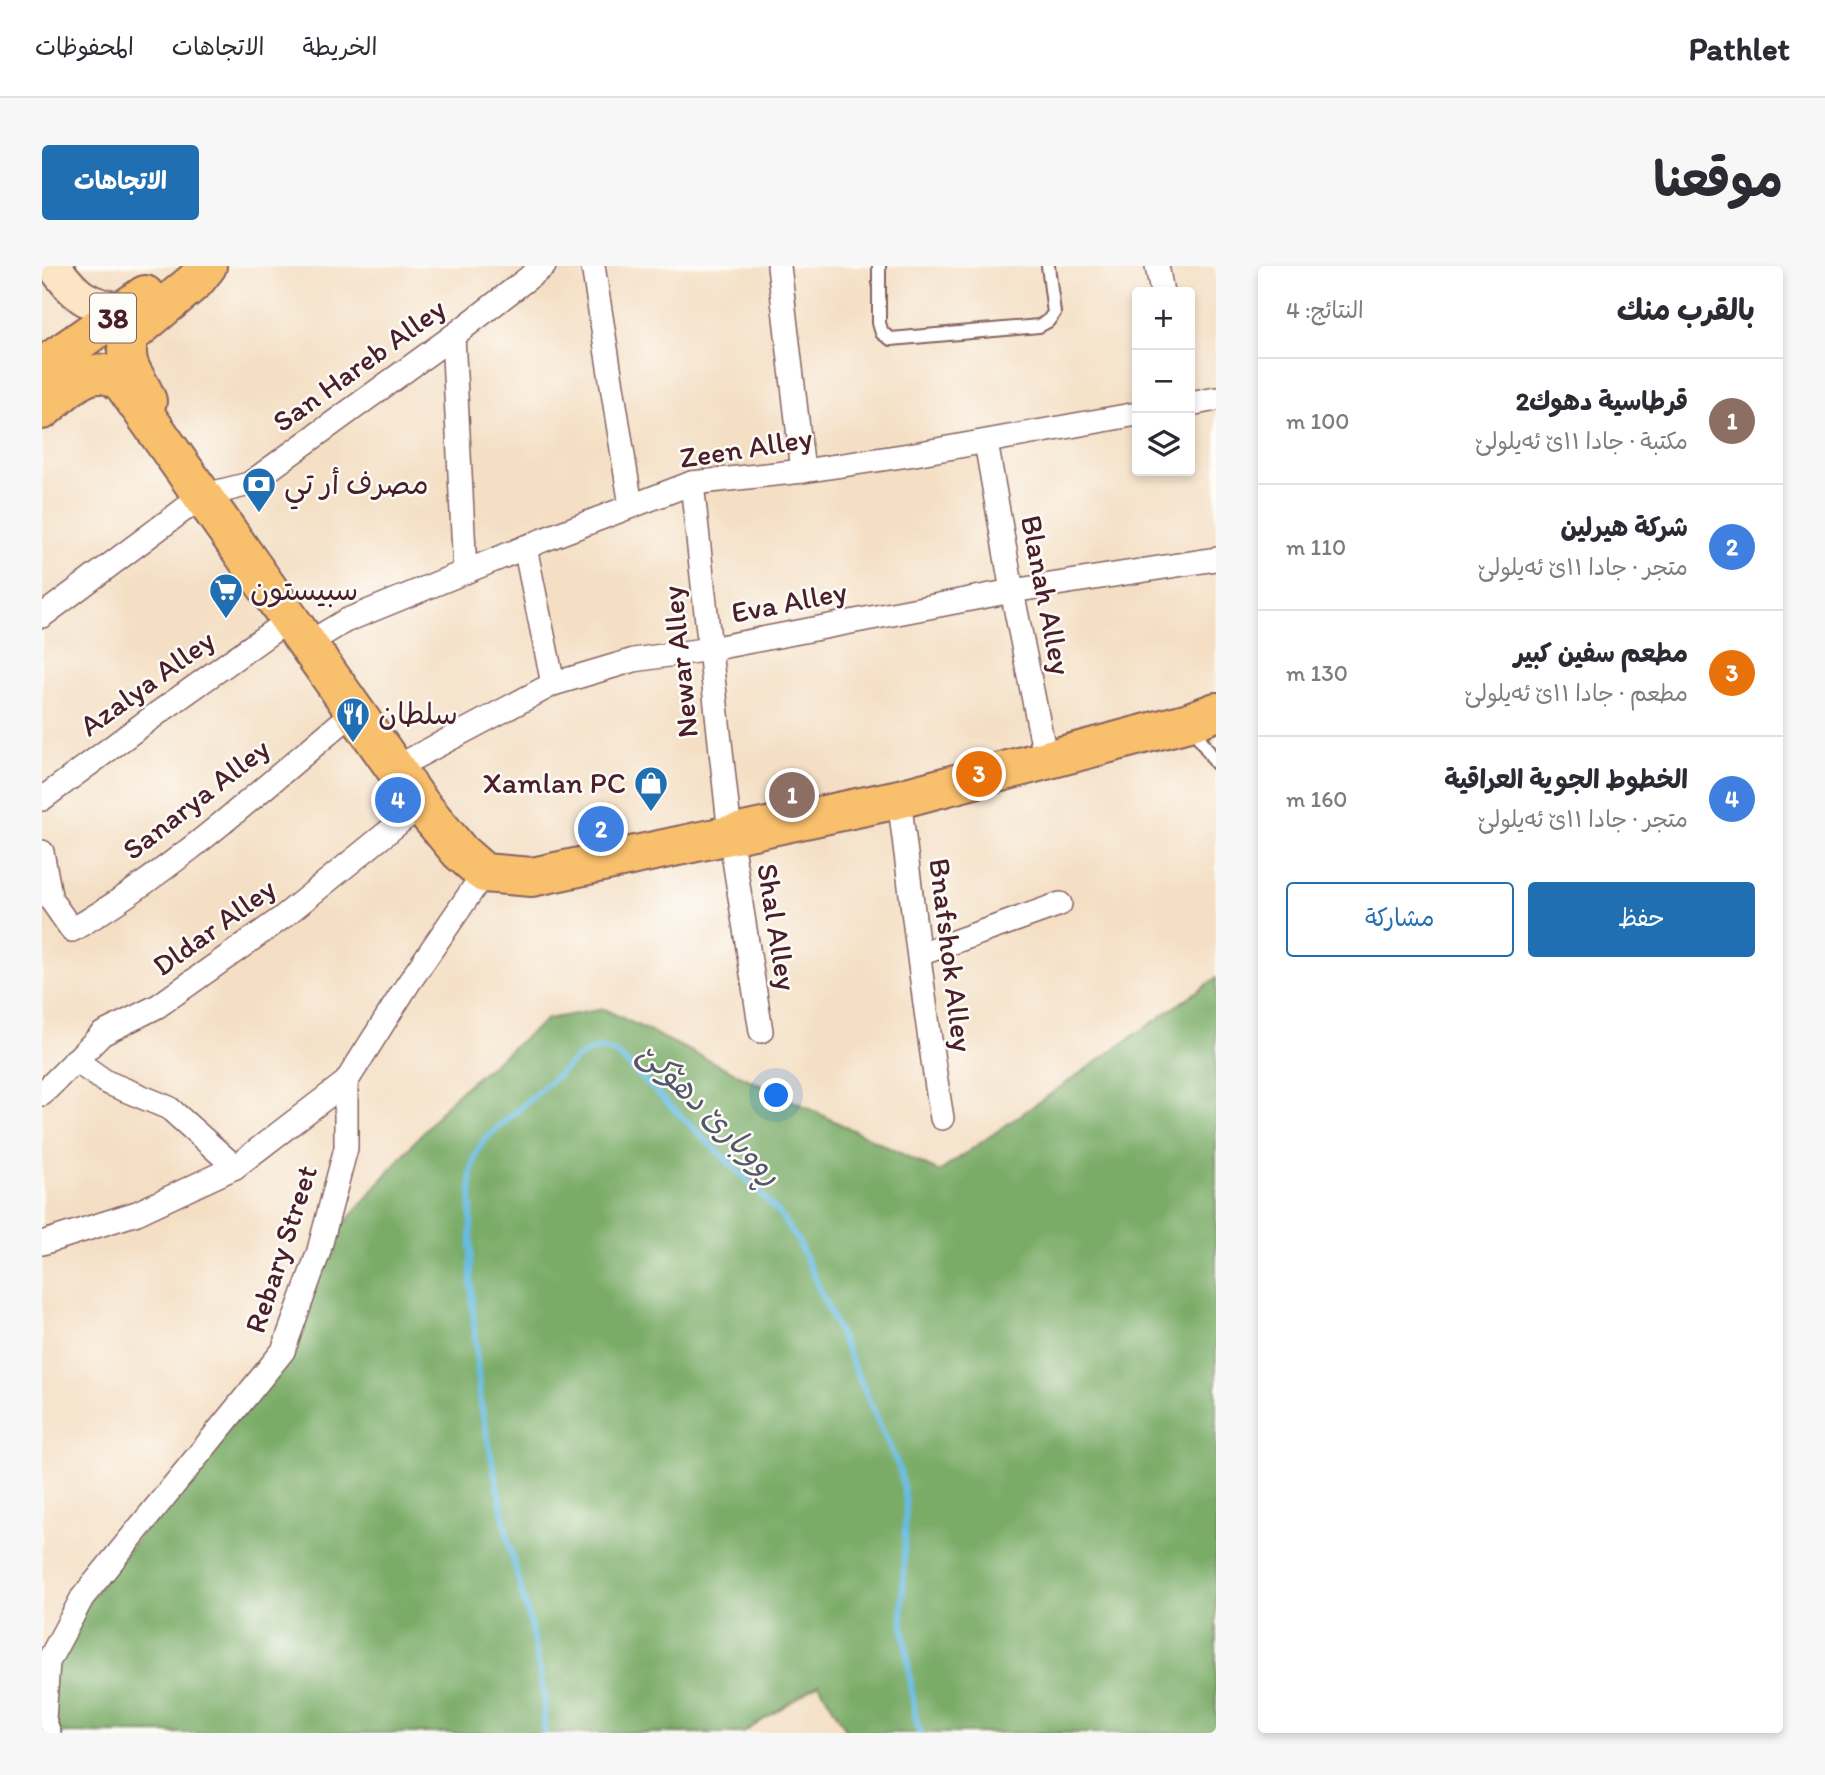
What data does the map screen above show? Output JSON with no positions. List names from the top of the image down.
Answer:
{
  "streets": {
    "highway": ["38"],
    "street": [
      "San Hareb Alley",
      "Zeen Alley",
      "Blanah Alley",
      "Eva Alley",
      "Newar Alley",
      "Azalya Alley",
      "Sanarya Alley",
      "Dldar Alley",
      "Shal Alley",
      "Bnafshok Alley",
      "Rebary Street"
    ]
  },
  "crossings": [
    ["Zeen Alley", "Blanah Alley"],
    ["Zeen Alley", "Newar Alley"],
    ["Zeen Alley", "Azalya Alley"],
    ["Blanah Alley", "Eva Alley"],
    ["Eva Alley", "Newar Alley"],
    ["Newar Alley", "Shal Alley"]
  ],
  "water": ["ڕووبارێ دهۆكێ"],
  "places": {
    "bank": ["مصرف أر تي"],
    "supermarket": ["سبيستون"],
    "restaurant": ["سلطان"],
    "shop": ["Xamlan PC"]
  },
  "page": {
    "header": "Pathlet",
    "nav": ["الخريطة", "الاتجاهات", "المحفوظات"],
    "title": "موقعنا",
    "buttons": [
      "الاتجاهات",
      ["حفظ", "مشاركة"]
    ],
    "heading": ["بالقرب منك", "النتائج: 4"],
    "map_buttons": ["+", "−"],
    "list": [
      {
        "mark": "1",
        "name": "قرطاسية دهوك2",
        "note": "مكتبة · جادا ١١ێ ئه‌یلولێ",
        "value": "100 m"
      },
      {
        "mark": "2",
        "name": "شركة هيرلين",
        "note": "متجر · جادا ١١ێ ئه‌یلولێ",
        "value": "110 m"
      },
      {
        "mark": "3",
        "name": "مطعم سفين كبير",
        "note": "مطعم · جادا ١١ێ ئه‌یلولێ",
        "value": "130 m"
      },
      {
        "mark": "4",
        "name": "الخطوط الجوية العراقية",
        "note": "متجر · جادا ١١ێ ئه‌یلولێ",
        "value": "160 m"
      }
    ],
    "pins": [
      "3",
      "1",
      "4",
      "2"
    ]
  }
}
